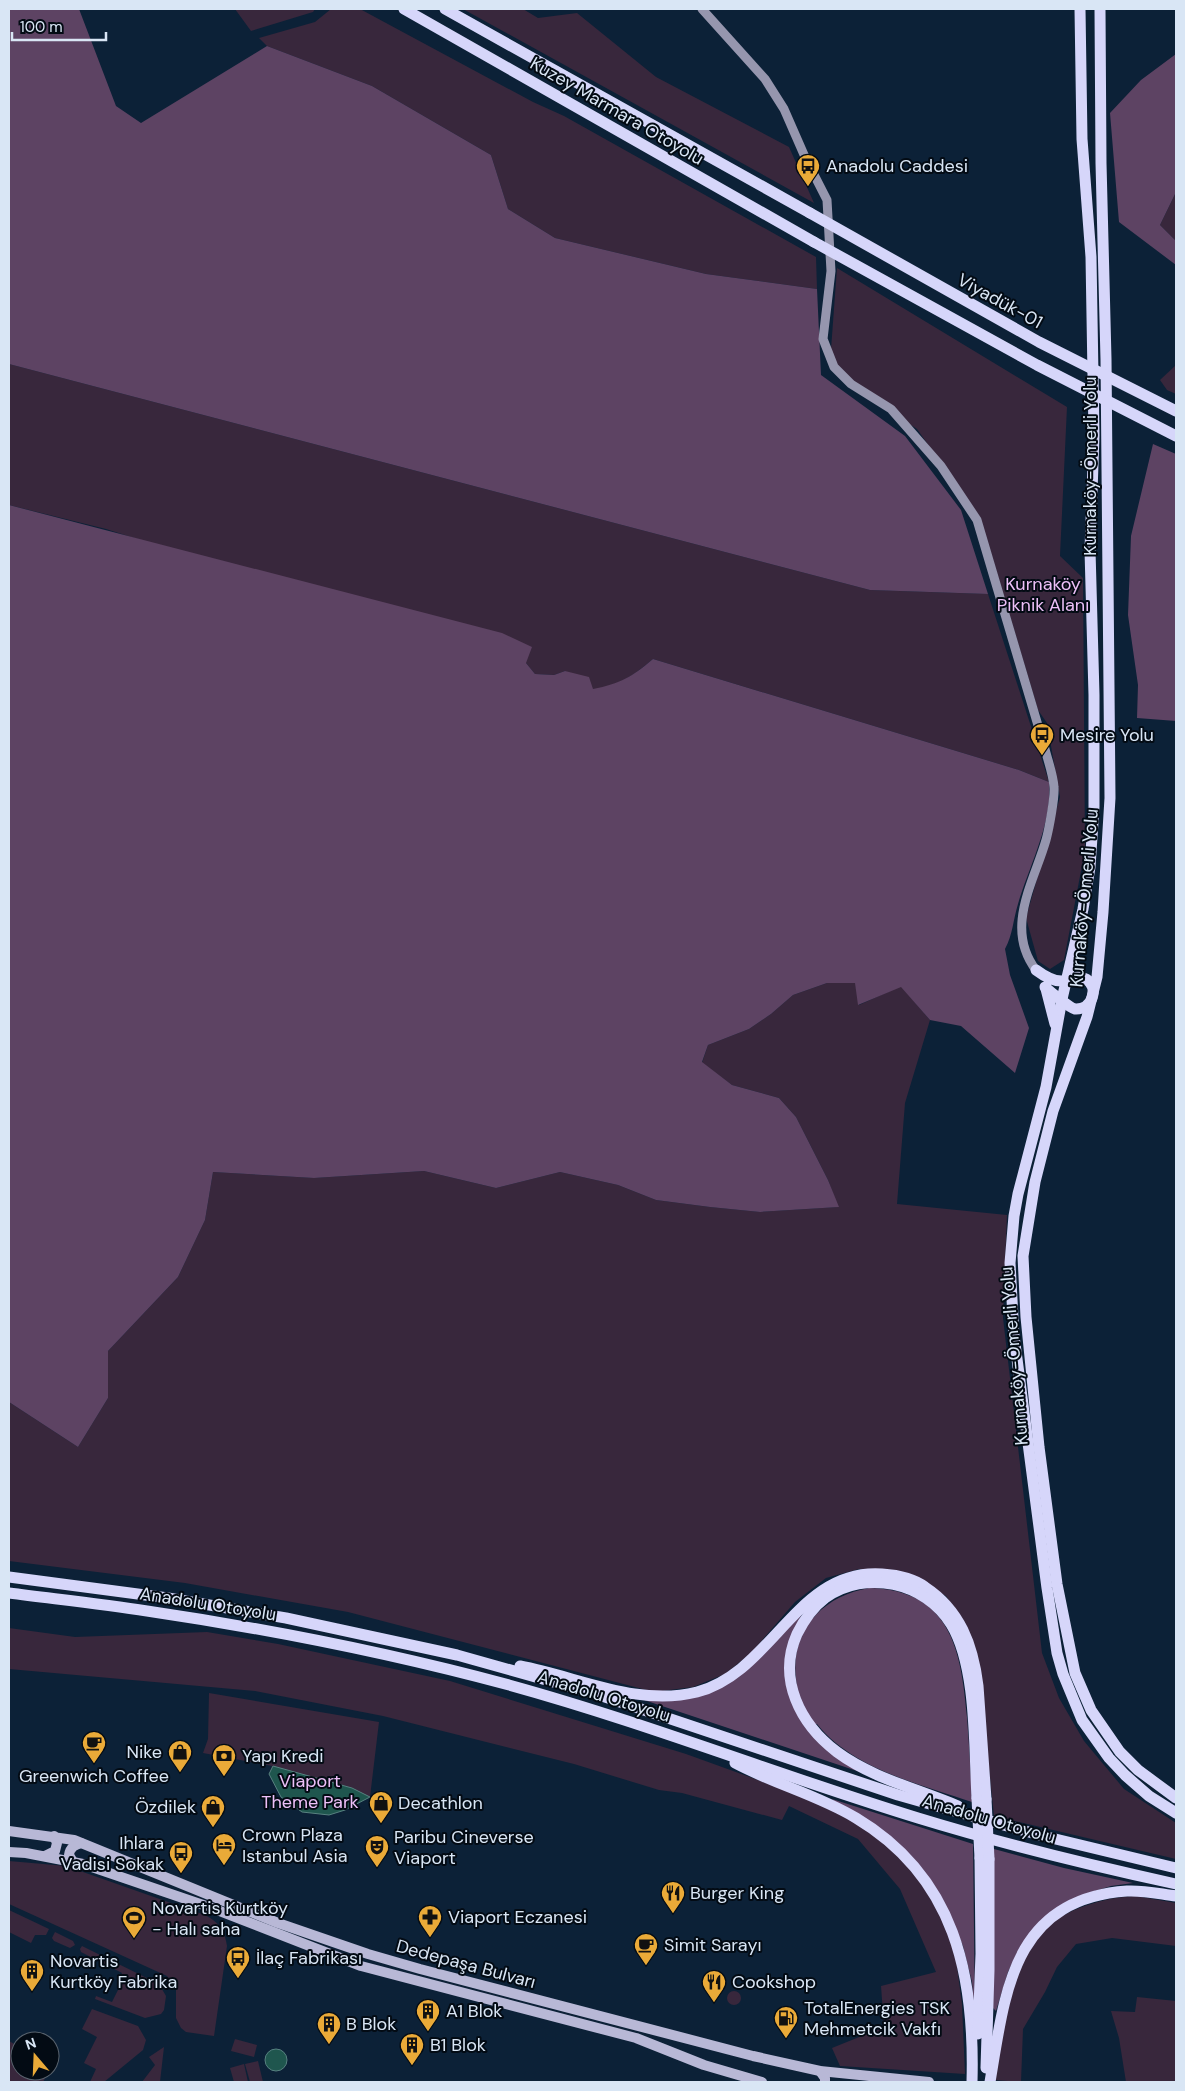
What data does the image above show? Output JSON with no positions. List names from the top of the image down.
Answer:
{
  "streets": {
    "highway": [
      "Kuzey Marmara Otoyolu",
      "Viyadük-01",
      "Kurnaköy-Ömerli Yolu",
      "Anadolu Otoyolu"
    ],
    "main road": ["Dedepaşa Bulvarı"]
  },
  "crossings": [
    ["Kuzey Marmara Otoyolu", "Viyadük-01"]
  ],
  "parks": ["Kurnaköy Piknik Alanı", "Viaport Theme Park"],
  "places": {
    "bus stop": [
      "Anadolu Caddesi",
      "Mesire Yolu",
      "Ihlara Vadisi Sokak",
      "İlaç Fabrikası"
    ],
    "cafe": ["Greenwich Coffee", "Simit Sarayı"],
    "shop": ["Nike", "Decathlon", "Özdilek"],
    "bank": ["Yapı Kredi"],
    "hotel": ["Crown Plaza Istanbul Asia"],
    "theatre": ["Paribu Cineverse Viaport"],
    "restaurant": ["Burger King", "Cookshop"],
    "pharmacy": ["Viaport Eczanesi"],
    "sports": ["Novartis Kurtköy - Halı saha"],
    "building": [
      "Novartis Kurtköy Fabrika",
      "A1 Blok",
      "B Blok",
      "B1 Blok"
    ],
    "fuel station": ["TotalEnergies TSK Mehmetcik Vakfı"]
  },
  "scale_bar": "100 m",
  "north": "top"
}
